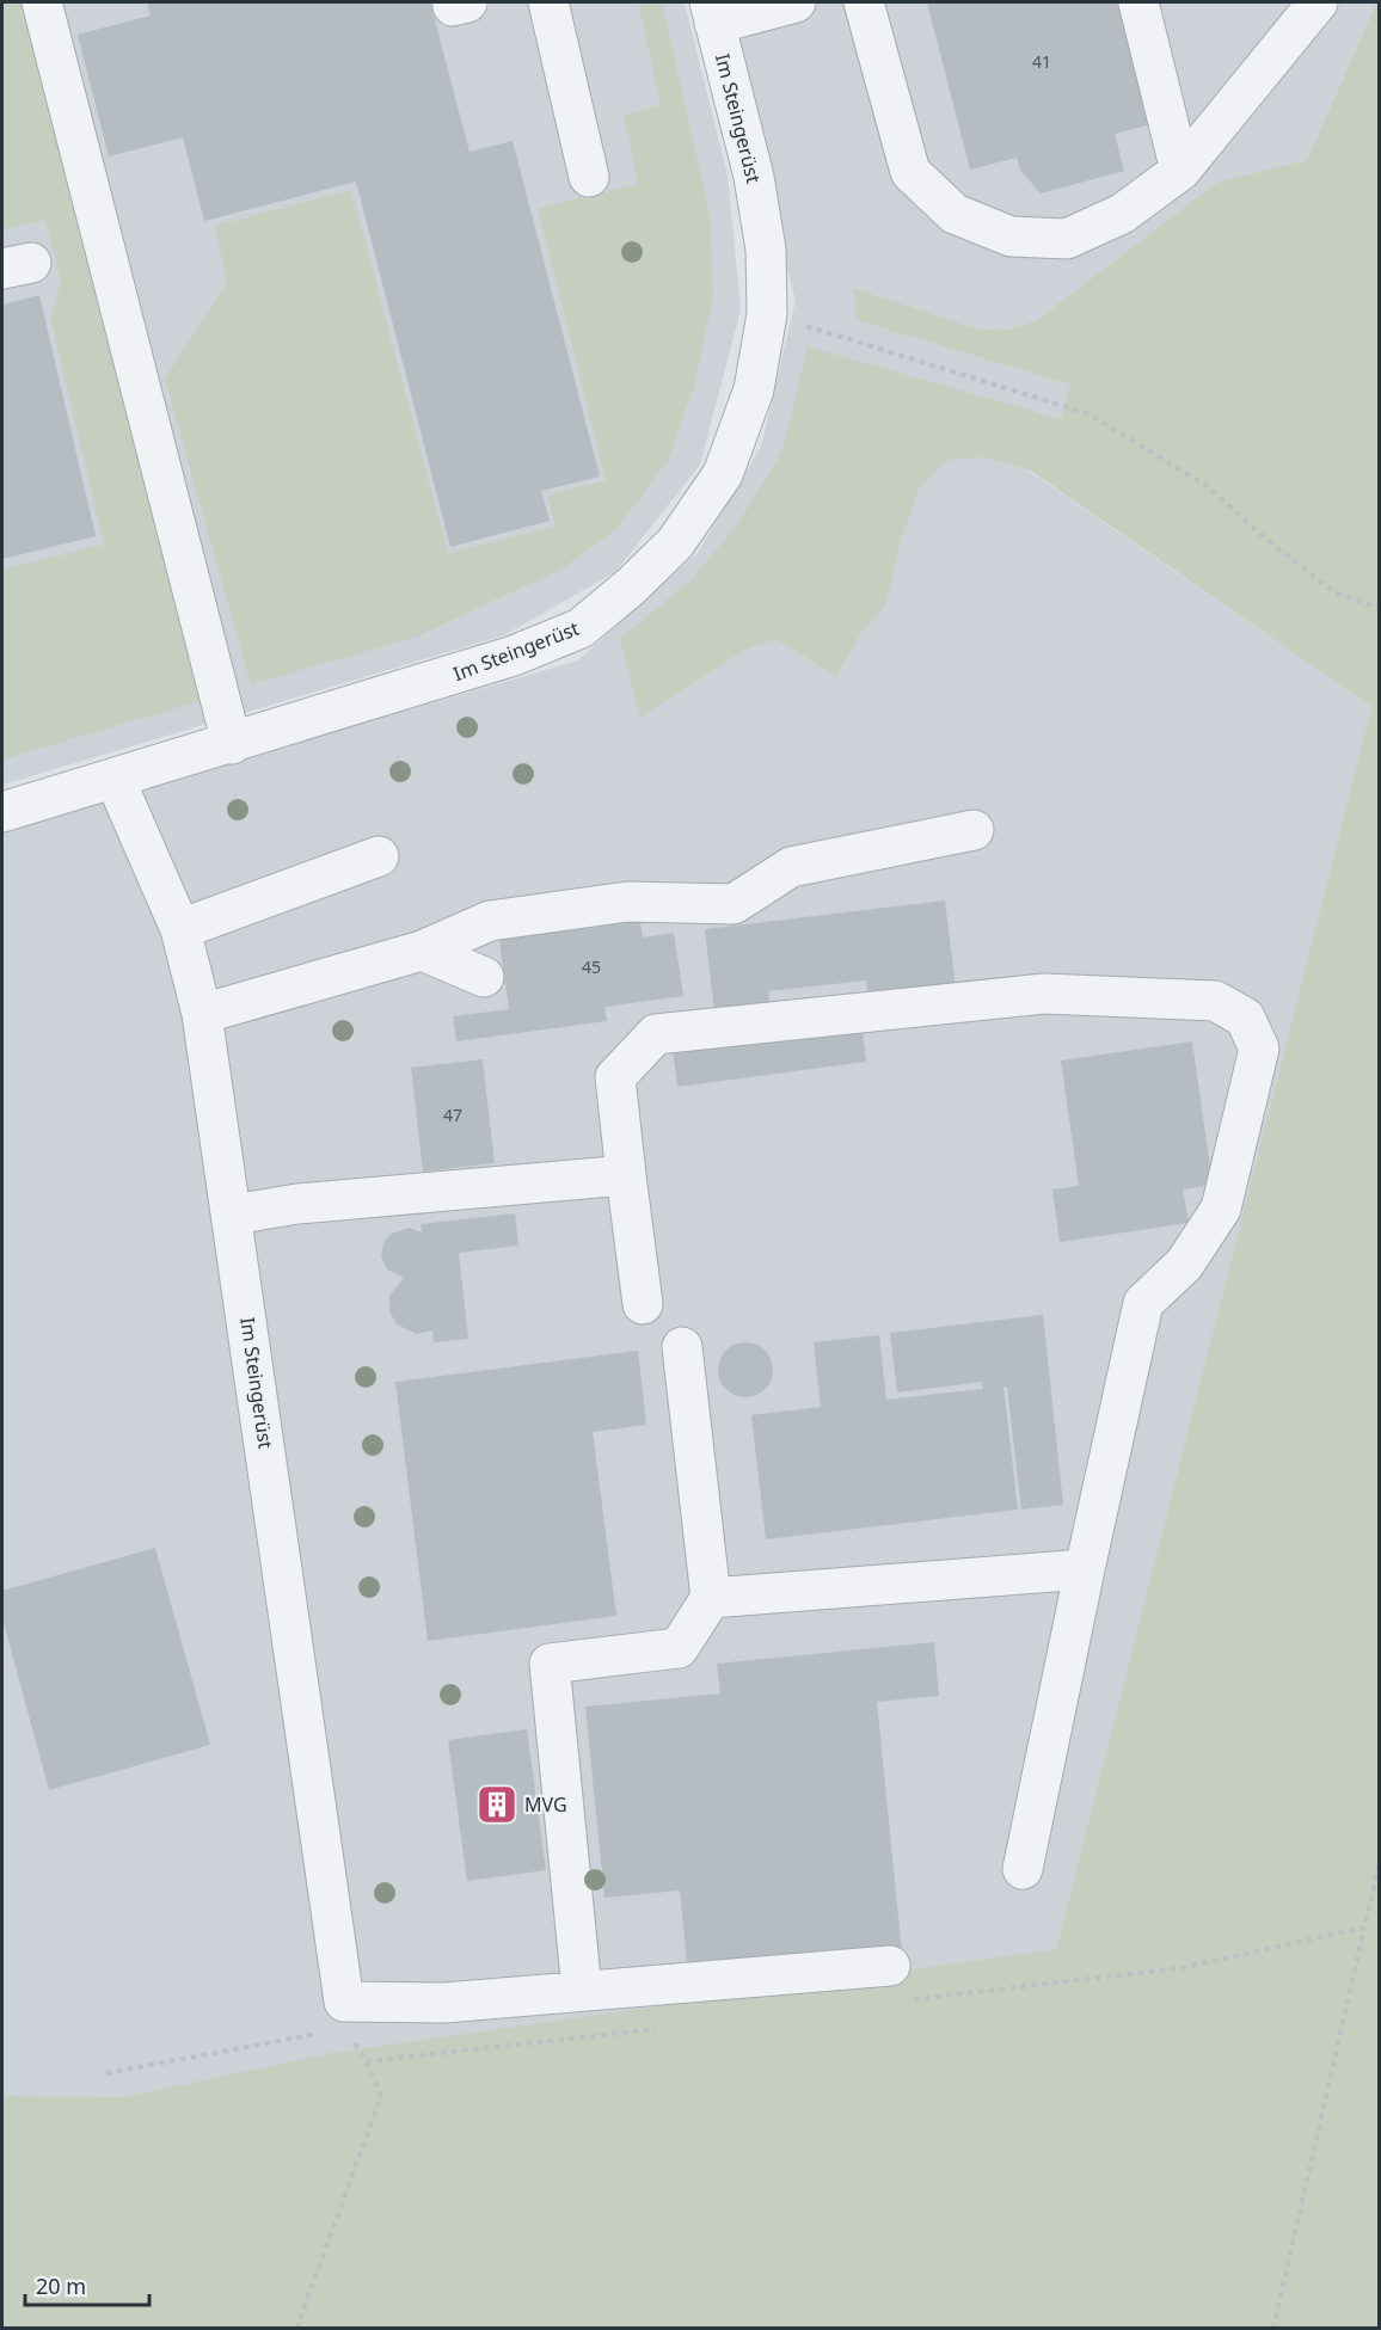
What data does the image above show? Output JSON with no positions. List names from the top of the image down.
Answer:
{
  "streets": {
    "street": ["Im Steingerüst"]
  },
  "places": {
    "building": ["MVG"]
  },
  "house_numbers": ["41", "45", "47"],
  "scale_bar": "20 m"
}
